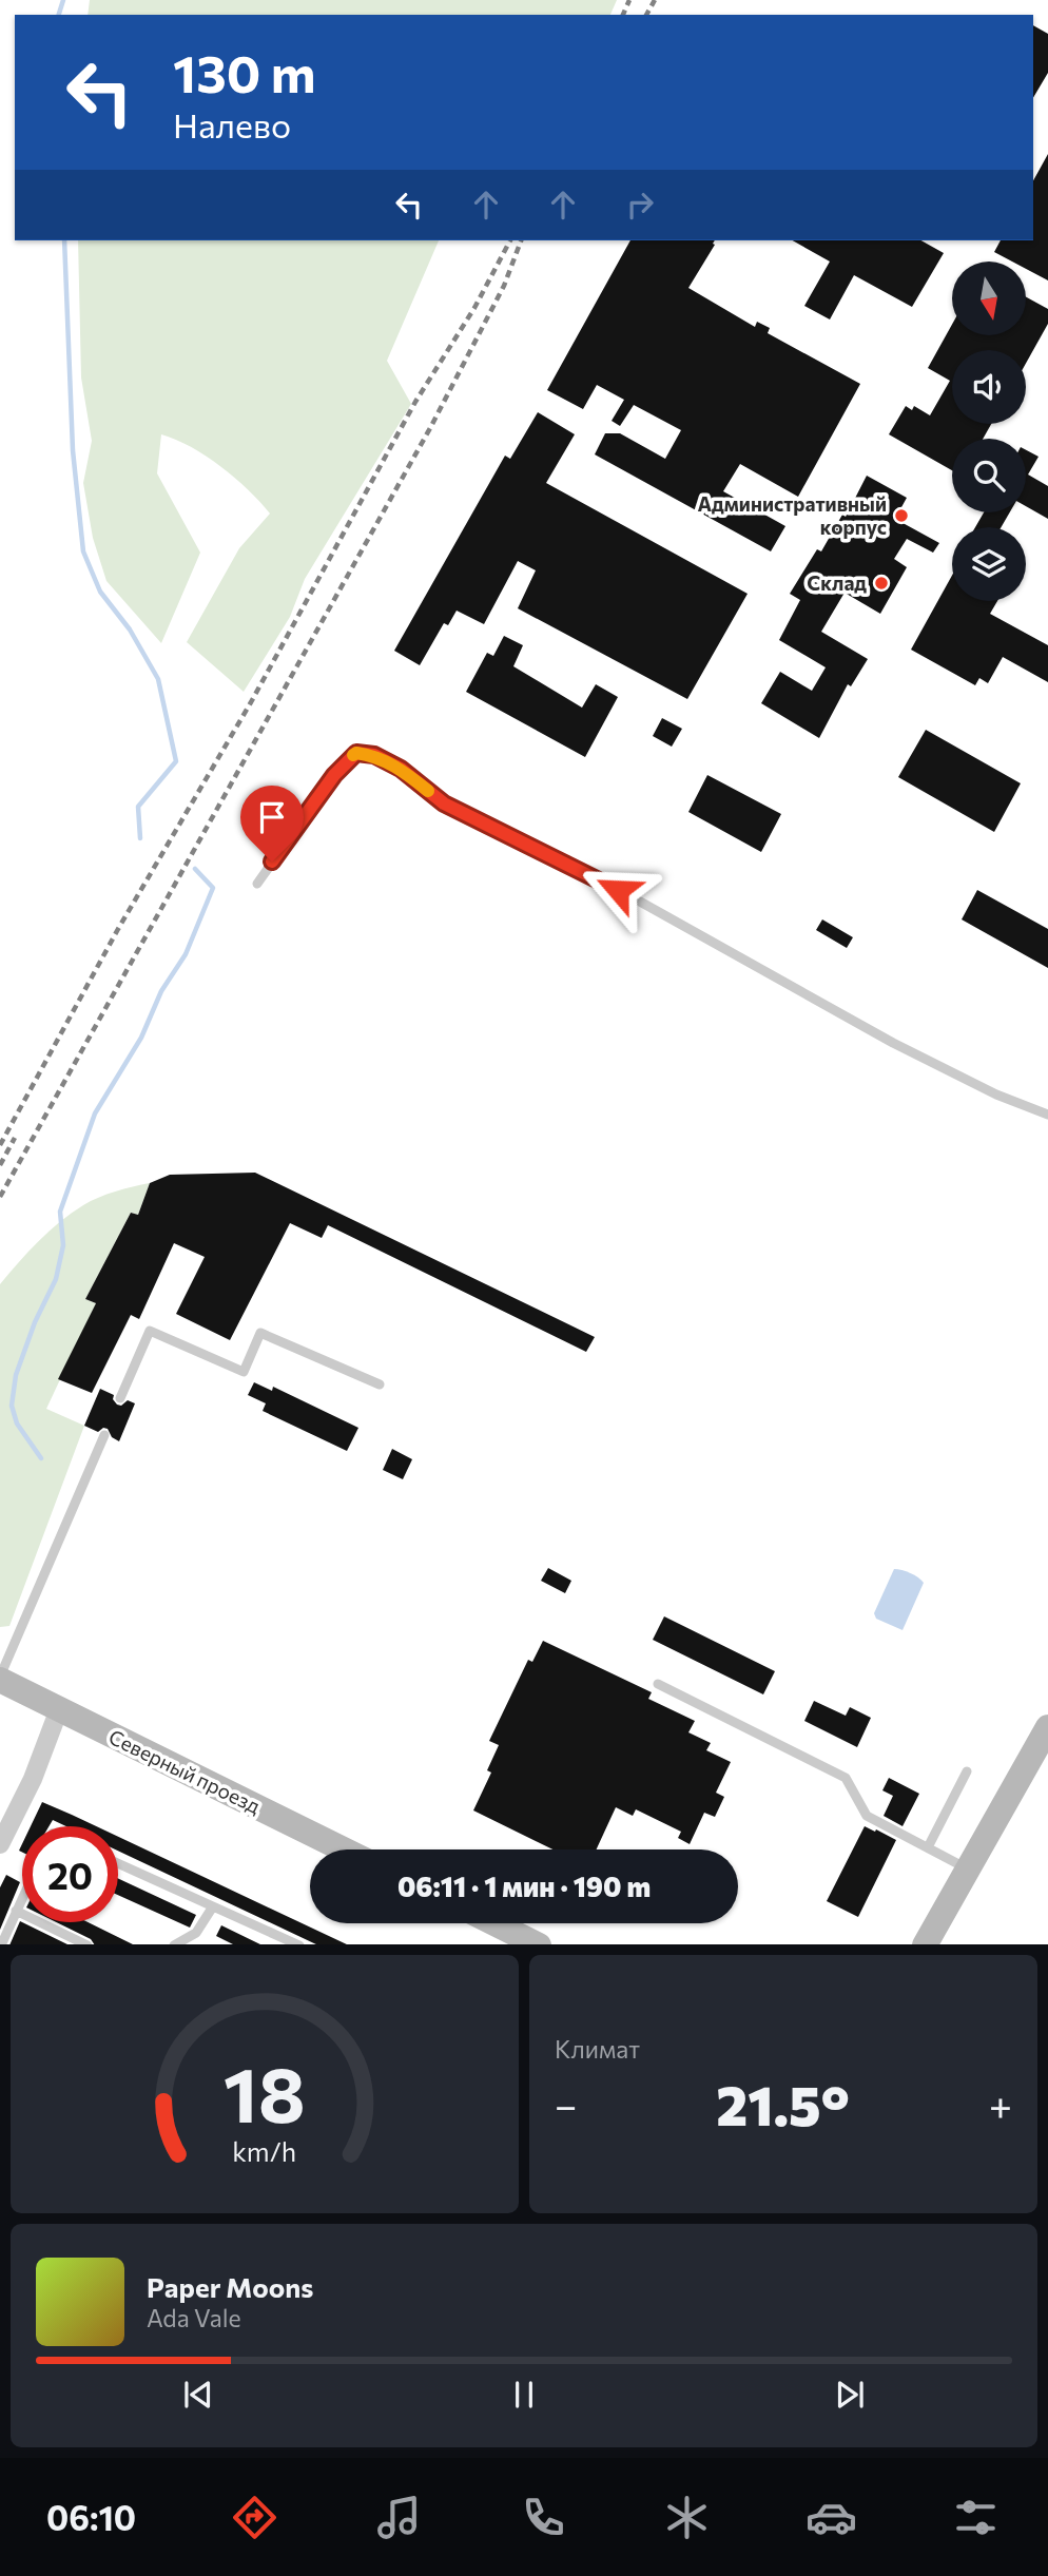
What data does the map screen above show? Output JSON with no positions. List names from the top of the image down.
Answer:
{
  "streets": {
    "street": ["Северный проезд"]
  },
  "places": ["Административный корпус", "Склад"],
  "north": "bottom",
  "page": {
    "turn": ["130 m", "Налево"],
    "limit": "20",
    "trip": "06:11 · 1 мин · 190 m",
    "tile": "Климат",
    "heat": ["−", "21.5°", "+"],
    "song": ["Paper Moons", "Ada Vale"],
    "tabs": "06:10",
    "gauge": ["18", "km/h"]
  }
}
